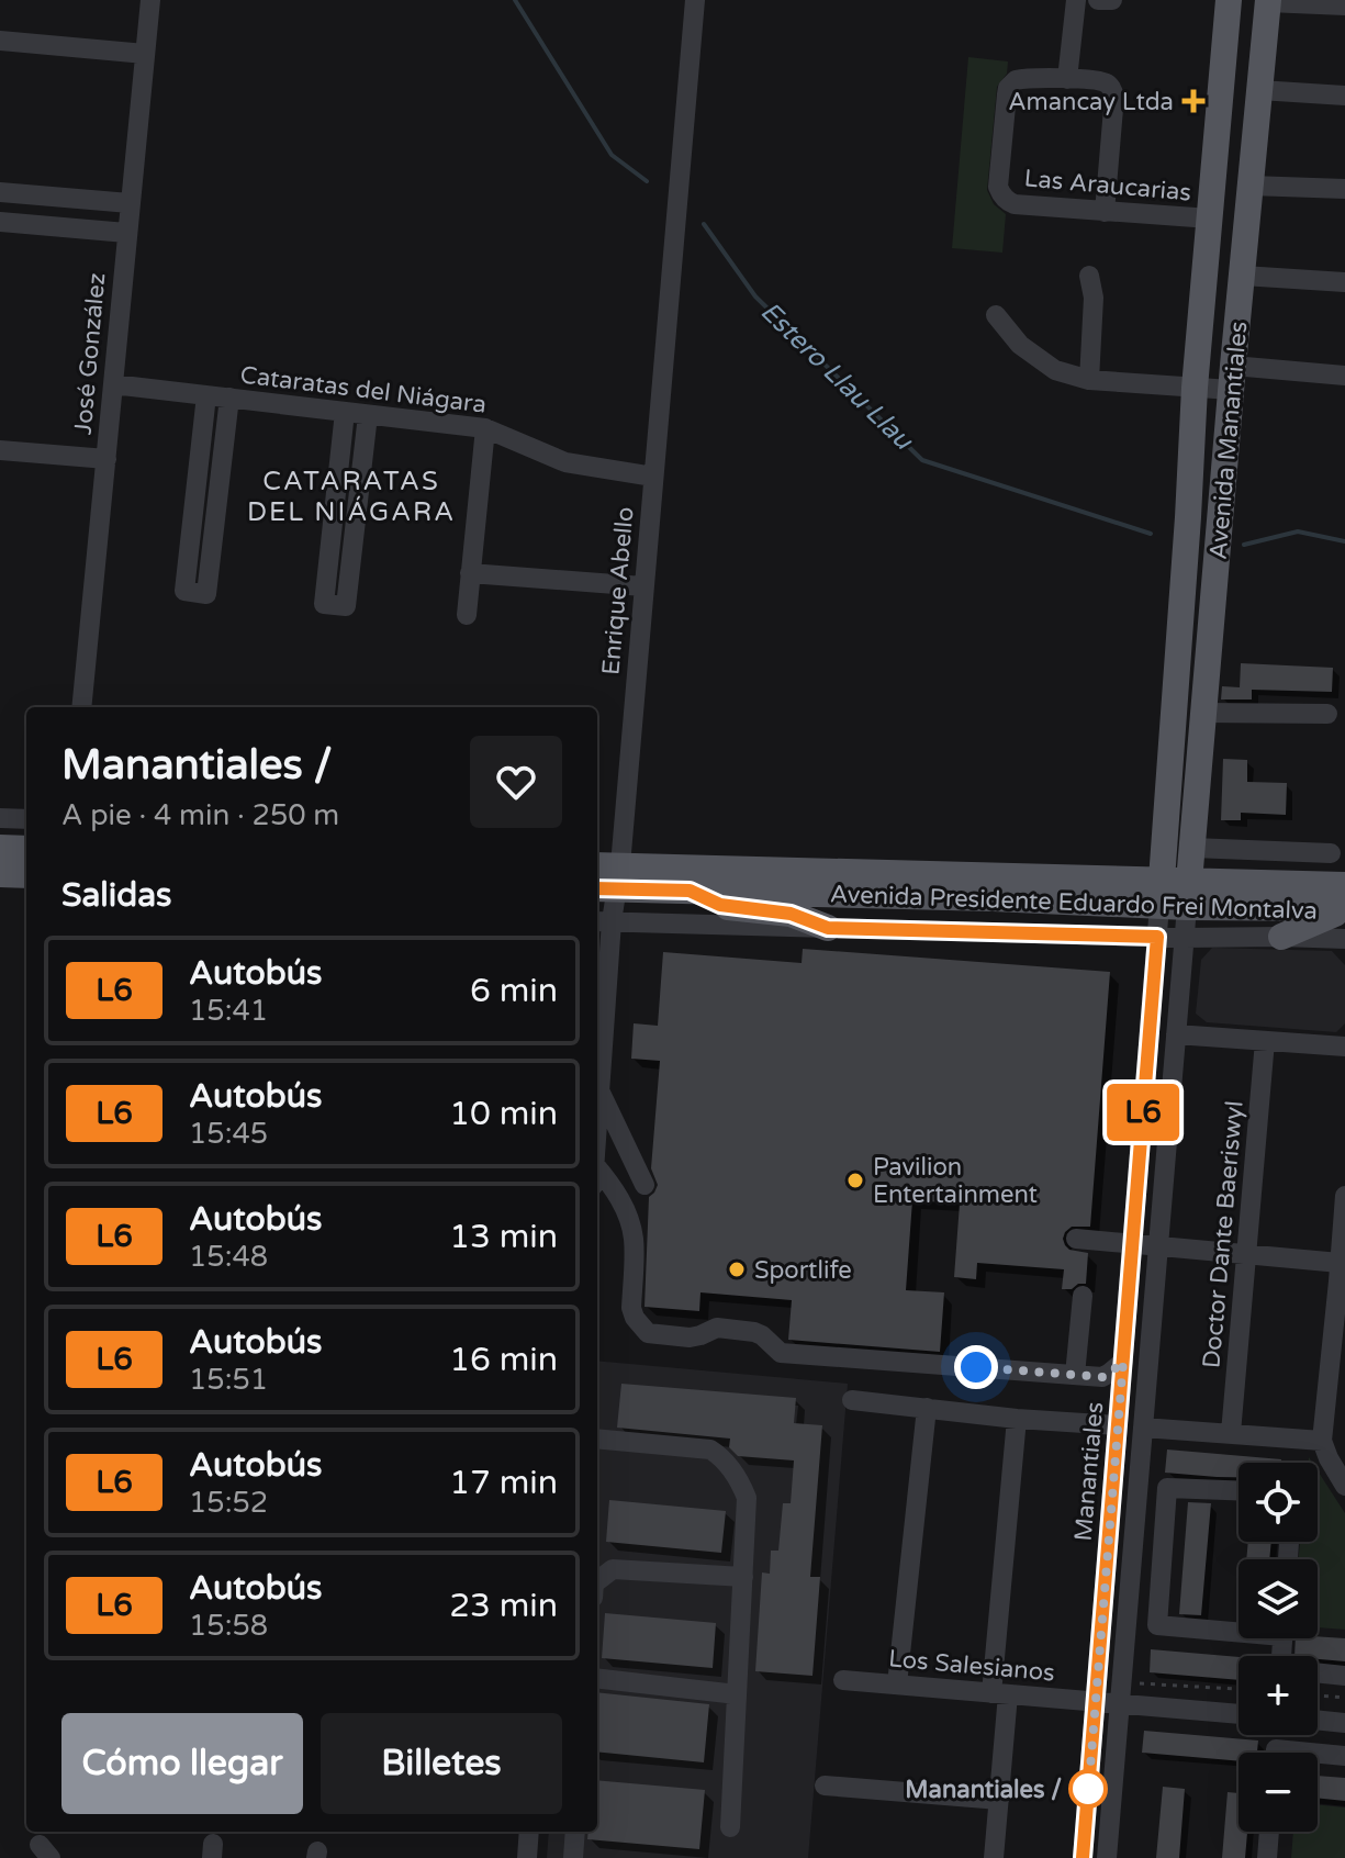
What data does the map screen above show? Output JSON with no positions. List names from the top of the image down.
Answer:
{
  "streets": {
    "main road": ["Avenida Manantiales", "Avenida Presidente Eduardo Frei Montalva"],
    "street": [
      "Las Araucarias",
      "José González",
      "Cataratas del Niágara",
      "Enrique Abello",
      "Doctor Dante Baeriswyl",
      "Manantiales",
      "Los Salesianos"
    ]
  },
  "crossings": [
    ["Las Araucarias", "Avenida Manantiales"],
    ["José González", "Cataratas del Niágara"],
    ["Cataratas del Niágara", "Enrique Abello"],
    ["Avenida Manantiales", "Avenida Presidente Eduardo Frei Montalva"],
    ["Avenida Manantiales", "Manantiales"],
    ["Enrique Abello", "Avenida Presidente Eduardo Frei Montalva"],
    ["Avenida Presidente Eduardo Frei Montalva", "Manantiales"],
    ["Manantiales", "Los Salesianos"]
  ],
  "districts": ["CATARATAS DEL NIÁGARA"],
  "water": ["Estero Llau Llau"],
  "places": {
    "health": ["Amancay Ltda"],
    "other": ["Pavilion Entertainment", "Sportlife", "Manantiales /"]
  },
  "lines": ["bus line L6"],
  "page": {
    "on_map": "L6",
    "heading": [
      ["Manantiales /", "A pie · 4 min · 250 m"],
      "Salidas"
    ],
    "list": [
      {
        "mark": "L6",
        "name": "Autobús",
        "note": "15:41",
        "value": "6 min"
      },
      {
        "mark": "L6",
        "name": "Autobús",
        "note": "15:45",
        "value": "10 min"
      },
      {
        "mark": "L6",
        "name": "Autobús",
        "note": "15:48",
        "value": "13 min"
      },
      {
        "mark": "L6",
        "name": "Autobús",
        "note": "15:51",
        "value": "16 min"
      },
      {
        "mark": "L6",
        "name": "Autobús",
        "note": "15:52",
        "value": "17 min"
      },
      {
        "mark": "L6",
        "name": "Autobús",
        "note": "15:58",
        "value": "23 min"
      }
    ],
    "map_buttons": ["+", "−"],
    "buttons": ["Cómo llegar", "Billetes"]
  }
}
